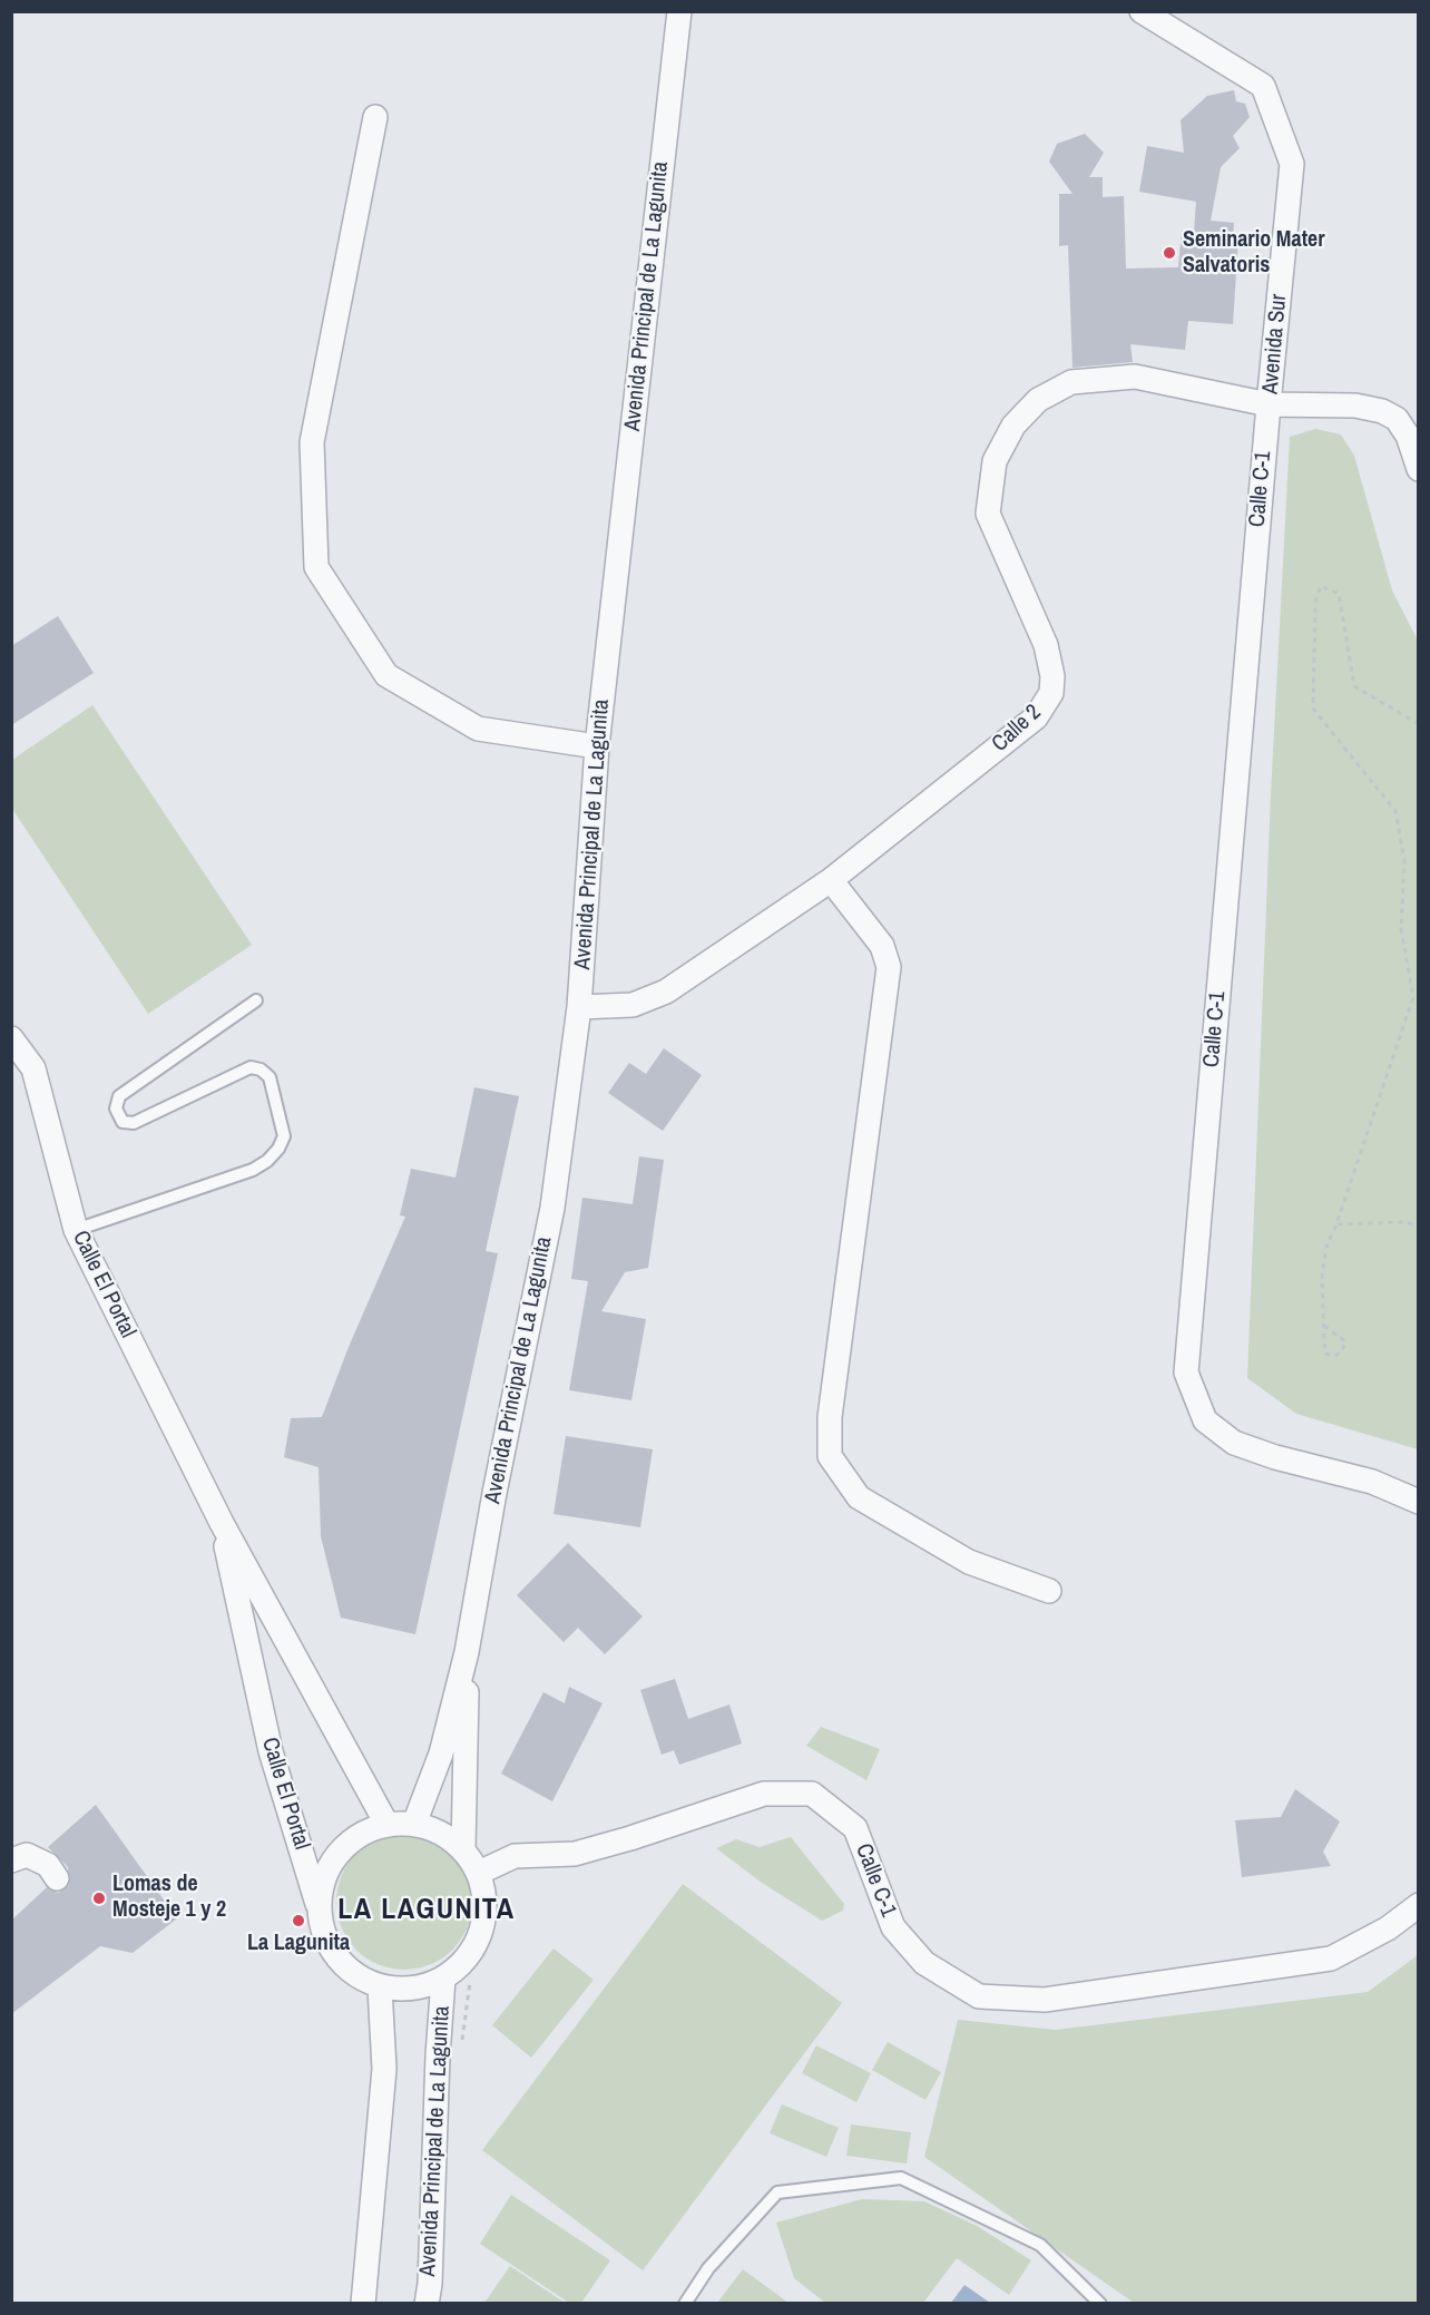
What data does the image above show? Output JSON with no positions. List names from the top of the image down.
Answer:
{
  "streets": {
    "street": [
      "Avenida Principal de La Lagunita",
      "Avenida Sur",
      "Calle C-1",
      "Calle 2",
      "Calle El Portal"
    ]
  },
  "crossings": [
    ["Avenida Principal de La Lagunita", "Calle C-1"],
    ["Avenida Principal de La Lagunita", "Calle 2"],
    ["Avenida Principal de La Lagunita", "Calle El Portal"],
    ["Avenida Sur", "Calle C-1"],
    ["Avenida Sur", "Calle 2"],
    ["Calle C-1", "Calle 2"],
    ["Calle C-1", "Calle El Portal"]
  ],
  "districts": ["LA LAGUNITA"],
  "places": ["Seminario Mater Salvatoris", "Lomas de Mosteje 1 y 2", "La Lagunita"]
}
